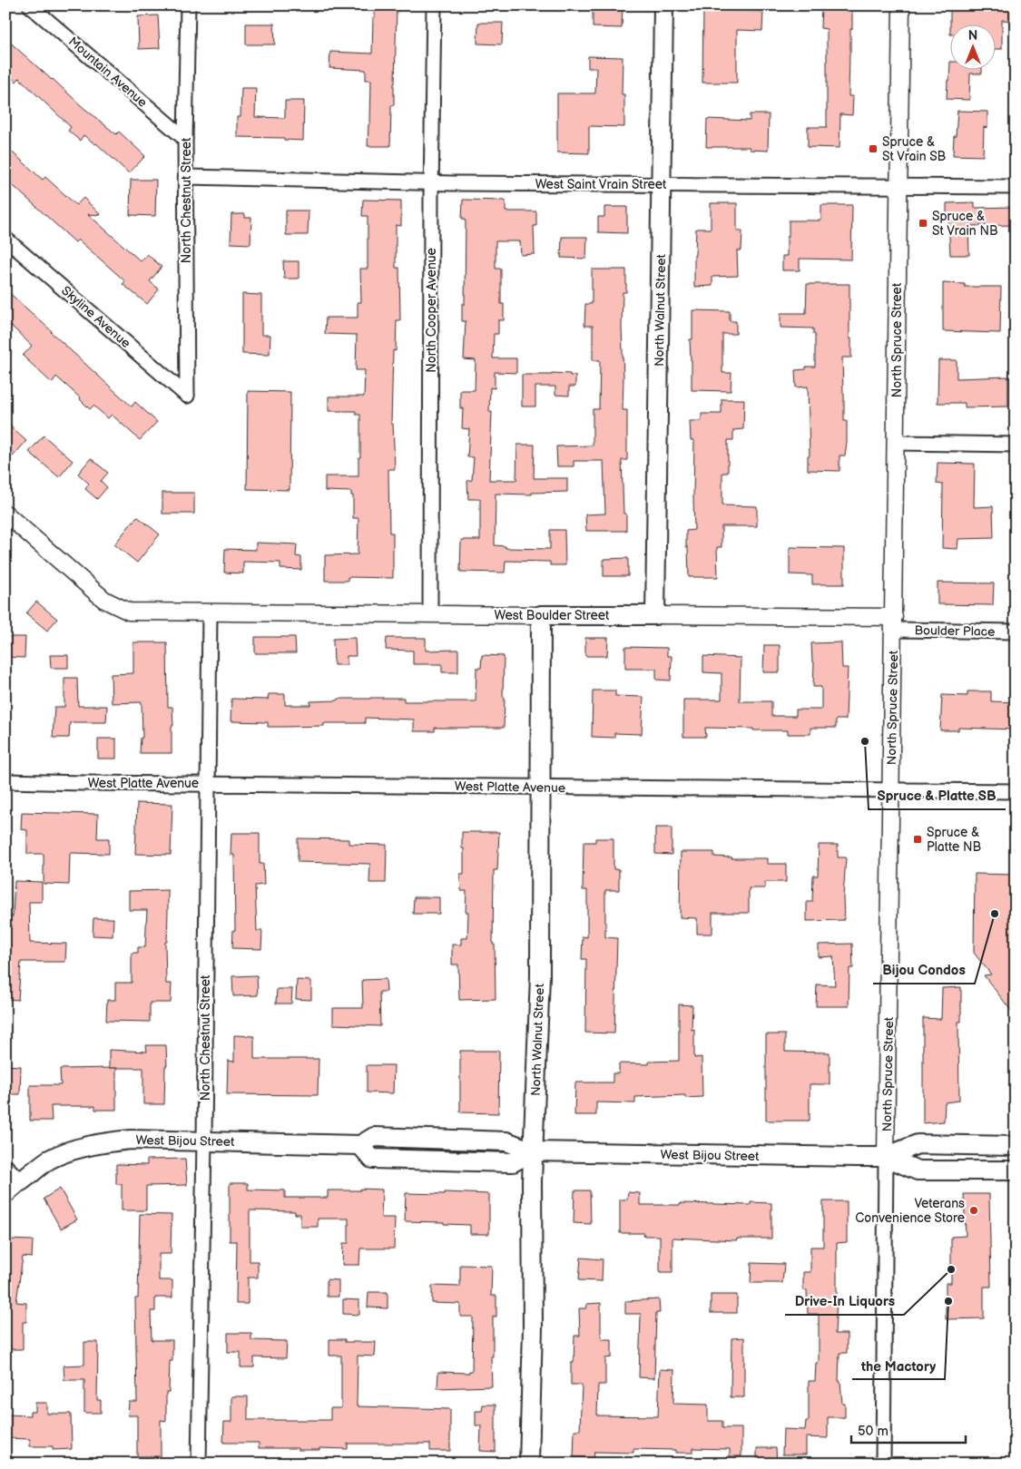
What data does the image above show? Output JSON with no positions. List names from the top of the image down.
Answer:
{
  "streets": {
    "main road": ["North Walnut Street", "West Boulder Street", "West Bijou Street"],
    "street": [
      "Mountain Avenue",
      "West Saint Vrain Street",
      "North Chestnut Street",
      "North Cooper Avenue",
      "Skyline Avenue",
      "North Spruce Street",
      "Boulder Place",
      "West Platte Avenue"
    ]
  },
  "crossings": [
    ["Mountain Avenue", "North Chestnut Street"],
    ["West Saint Vrain Street", "North Chestnut Street"],
    ["West Saint Vrain Street", "North Cooper Avenue"],
    ["West Saint Vrain Street", "North Walnut Street"],
    ["West Saint Vrain Street", "North Spruce Street"],
    ["North Chestnut Street", "Skyline Avenue"],
    ["North Chestnut Street", "West Boulder Street"],
    ["North Chestnut Street", "West Platte Avenue"],
    ["North Chestnut Street", "West Bijou Street"],
    ["North Cooper Avenue", "West Boulder Street"],
    ["North Walnut Street", "West Boulder Street"],
    ["North Walnut Street", "West Platte Avenue"],
    ["North Walnut Street", "West Bijou Street"],
    ["North Spruce Street", "West Boulder Street"],
    ["North Spruce Street", "Boulder Place"],
    ["North Spruce Street", "West Platte Avenue"],
    ["North Spruce Street", "West Bijou Street"],
    ["West Boulder Street", "Boulder Place"]
  ],
  "places": {
    "transit": ["Spruce & St Vrain SB", "Spruce & St Vrain NB", "Spruce & Platte NB"],
    "other": [
      "Spruce & Platte SB",
      "Bijou Condos",
      "Veterans Convenience Store",
      "Drive-In Liquors",
      "the Mactory"
    ]
  },
  "scale_bar": "50 m",
  "north": "top"
}
